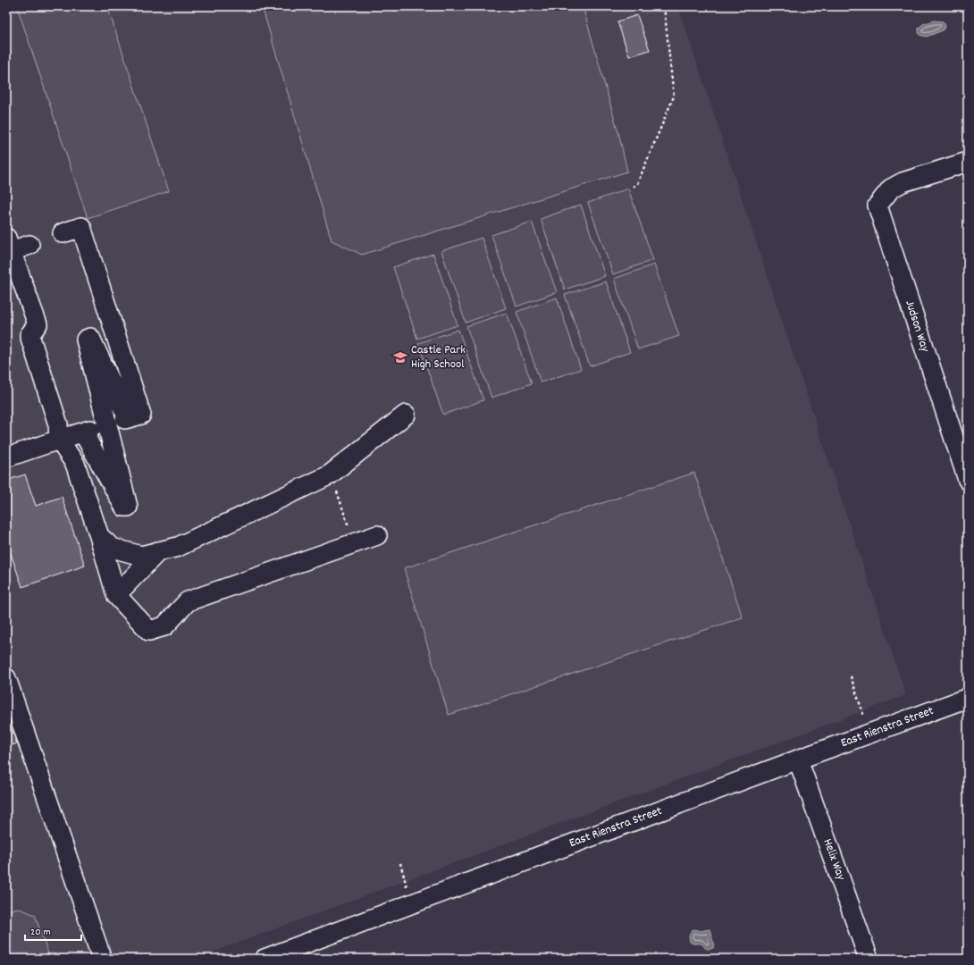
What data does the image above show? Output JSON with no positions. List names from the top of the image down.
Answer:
{
  "streets": {
    "street": ["Judson Way", "East Rienstra Street", "Helix Way"]
  },
  "crossings": [
    ["East Rienstra Street", "Helix Way"]
  ],
  "places": {
    "school or university": ["Castle Park High School"]
  },
  "scale_bar": "20 m"
}
